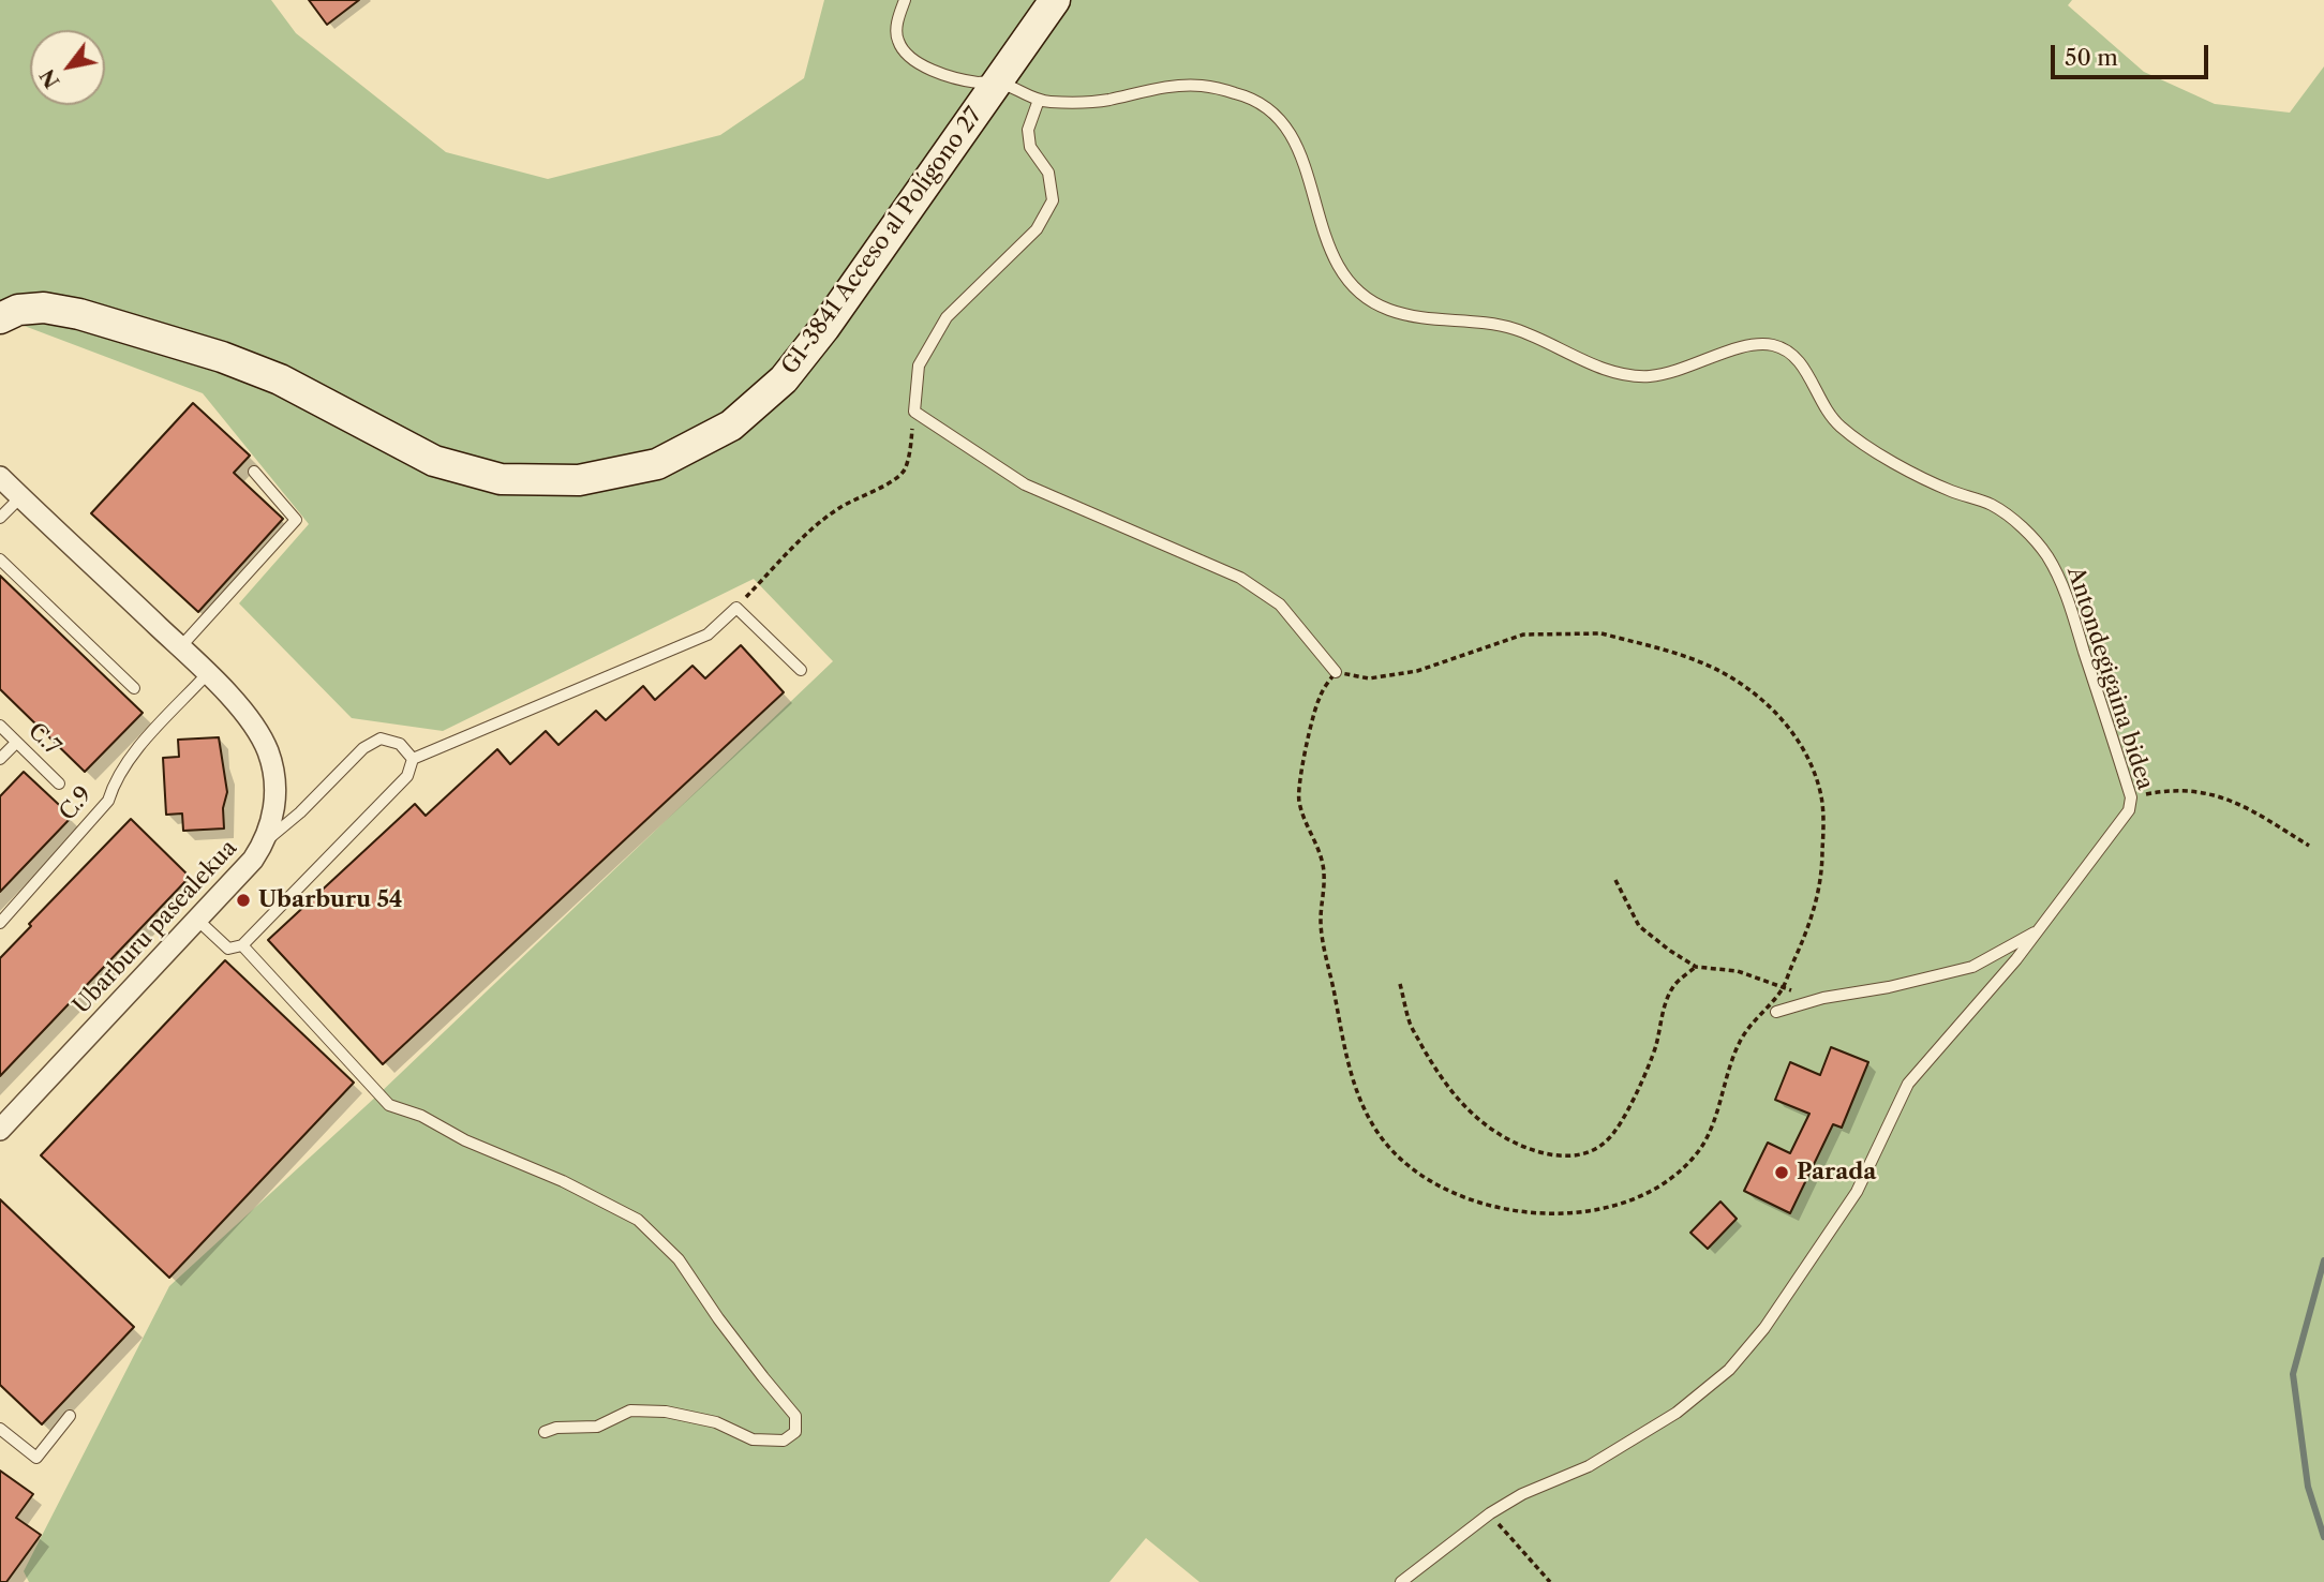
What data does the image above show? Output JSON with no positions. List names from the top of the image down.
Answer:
{
  "streets": {
    "main road": ["GI-3841 Acceso al Polígono 27"],
    "street": ["Ubarburu pasealekua"],
    "lane": ["Antondegigaina bidea", "C.7", "C.9"]
  },
  "crossings": [
    ["GI-3841 Acceso al Polígono 27", "Antondegigaina bidea"],
    ["C.9", "Ubarburu pasealekua"]
  ],
  "places": ["Ubarburu 54", "Parada"],
  "scale_bar": "50 m",
  "north": "bottom left"
}
